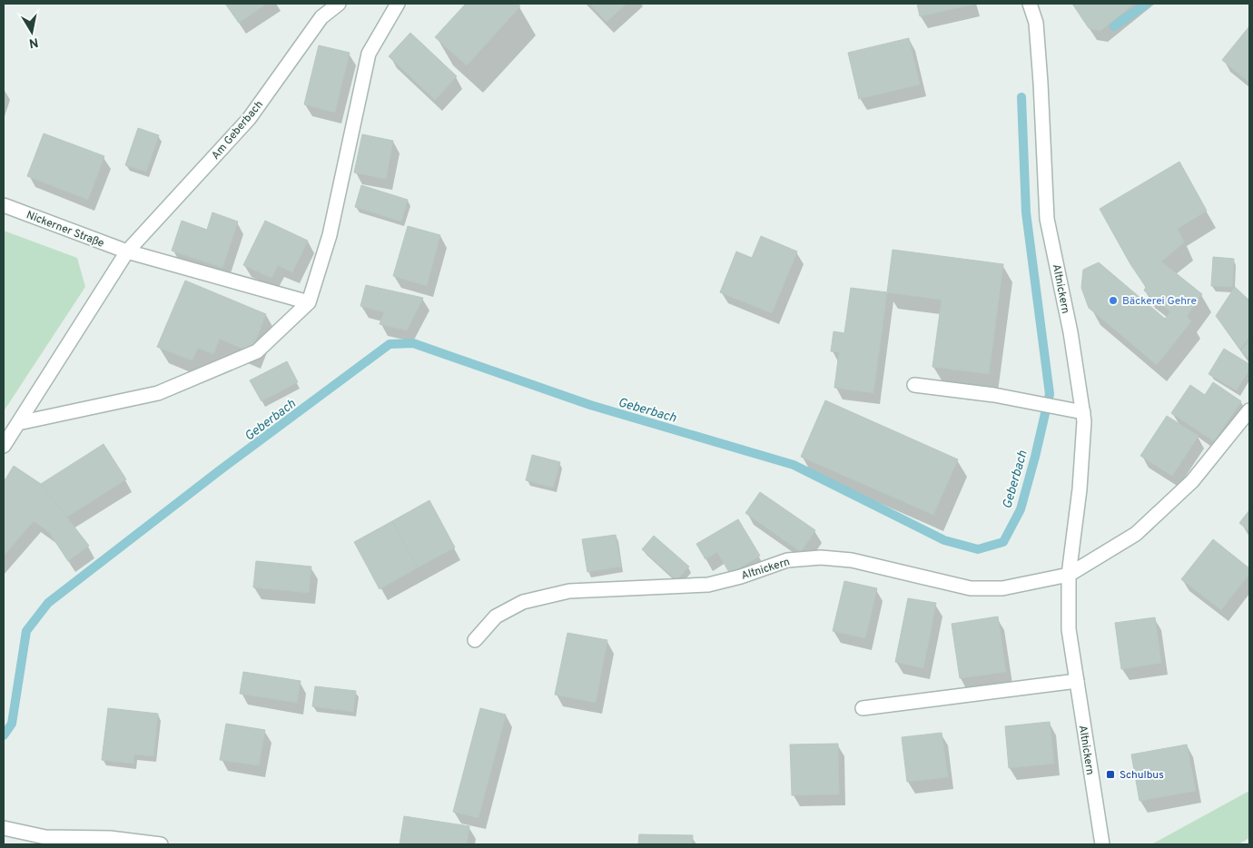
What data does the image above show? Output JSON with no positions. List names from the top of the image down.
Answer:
{
  "streets": {
    "street": ["Am Geberbach", "Nickerner Straße", "Altnickern"]
  },
  "crossings": [
    ["Am Geberbach", "Nickerner Straße"]
  ],
  "water": ["Geberbach"],
  "places": {
    "other": ["Bäckerei Gehre"],
    "transit": ["Schulbus"]
  },
  "north": "bottom"
}
